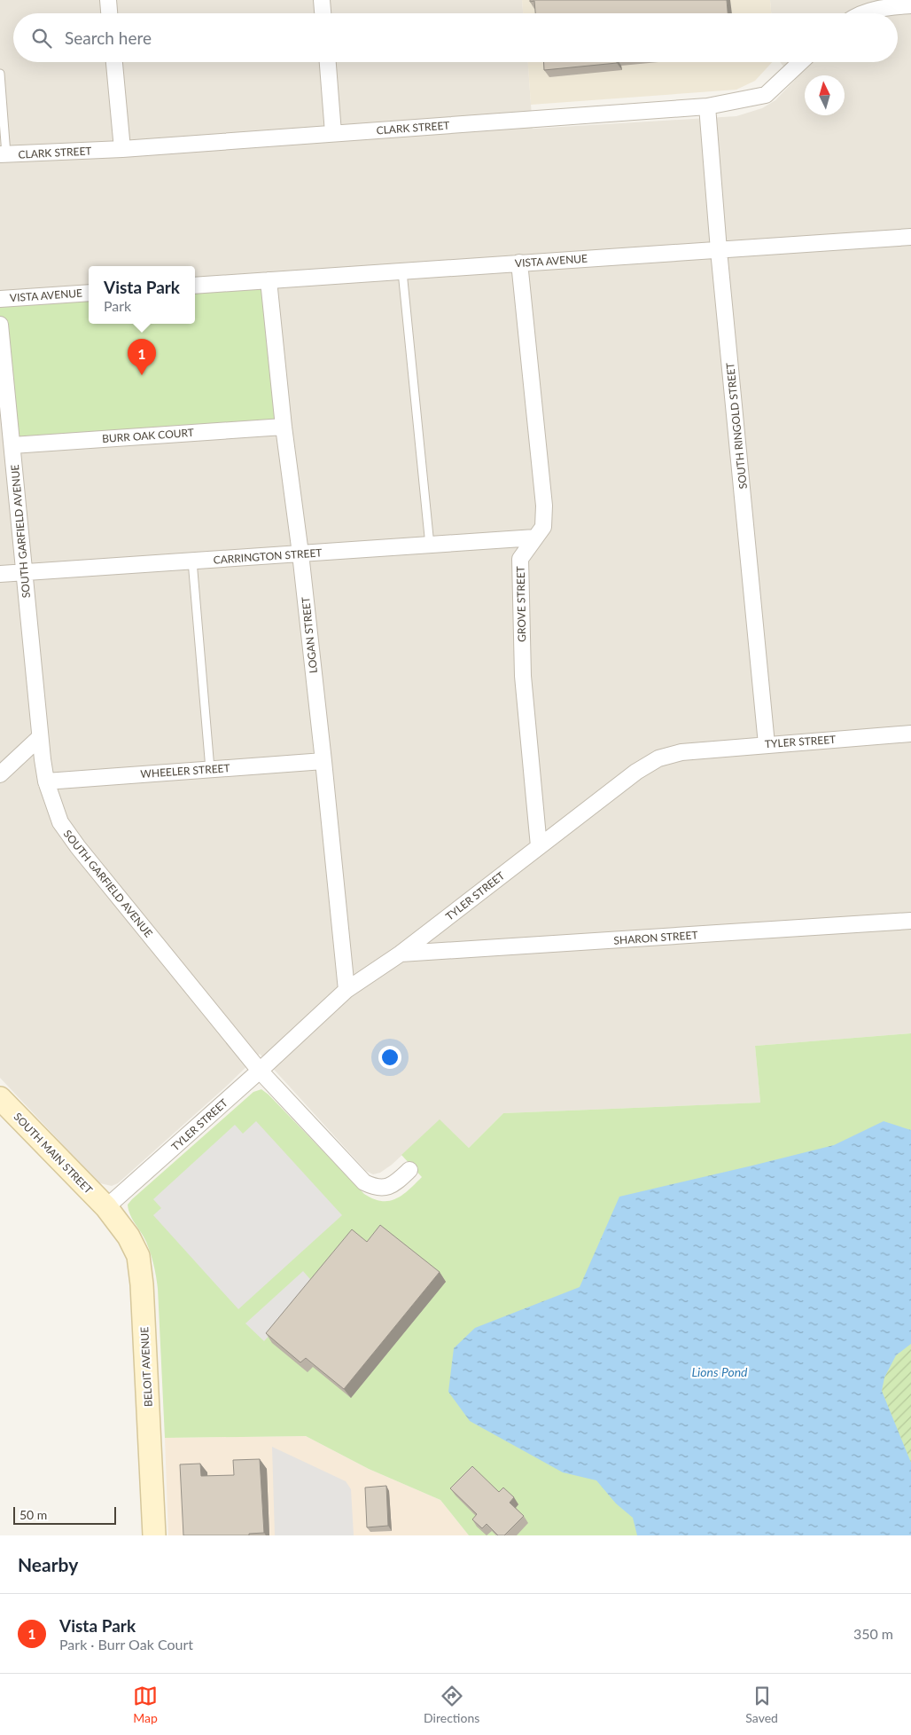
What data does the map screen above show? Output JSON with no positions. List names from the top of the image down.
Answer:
{
  "streets": {
    "main road": ["SOUTH MAIN STREET", "BELOIT AVENUE"],
    "street": [
      "CLARK STREET",
      "VISTA AVENUE",
      "SOUTH RINGOLD STREET",
      "BURR OAK COURT",
      "SOUTH GARFIELD AVENUE",
      "CARRINGTON STREET",
      "GROVE STREET",
      "LOGAN STREET",
      "TYLER STREET",
      "WHEELER STREET",
      "SHARON STREET"
    ]
  },
  "crossings": [
    ["CLARK STREET", "SOUTH RINGOLD STREET"],
    ["VISTA AVENUE", "SOUTH RINGOLD STREET"],
    ["VISTA AVENUE", "GROVE STREET"],
    ["VISTA AVENUE", "LOGAN STREET"],
    ["SOUTH RINGOLD STREET", "TYLER STREET"],
    ["BURR OAK COURT", "SOUTH GARFIELD AVENUE"],
    ["BURR OAK COURT", "LOGAN STREET"],
    ["SOUTH GARFIELD AVENUE", "CARRINGTON STREET"],
    ["SOUTH GARFIELD AVENUE", "TYLER STREET"],
    ["SOUTH GARFIELD AVENUE", "WHEELER STREET"],
    ["CARRINGTON STREET", "GROVE STREET"],
    ["CARRINGTON STREET", "LOGAN STREET"],
    ["GROVE STREET", "TYLER STREET"],
    ["LOGAN STREET", "TYLER STREET"],
    ["LOGAN STREET", "WHEELER STREET"],
    ["TYLER STREET", "SHARON STREET"],
    ["TYLER STREET", "SOUTH MAIN STREET"],
    ["TYLER STREET", "BELOIT AVENUE"],
    ["SOUTH MAIN STREET", "BELOIT AVENUE"]
  ],
  "water": ["Lions Pond"],
  "scale_bar": "50 m",
  "north": "top",
  "page": {
    "search": "Search here",
    "popup": ["Vista Park", "Park"],
    "pins": "1",
    "scale": "50 m",
    "heading": "Nearby",
    "list": [
      {
        "mark": "1",
        "name": "Vista Park",
        "note": "Park · Burr Oak Court",
        "value": "350 m"
      }
    ],
    "nav": ["Map", "Directions", "Saved"]
  }
}
